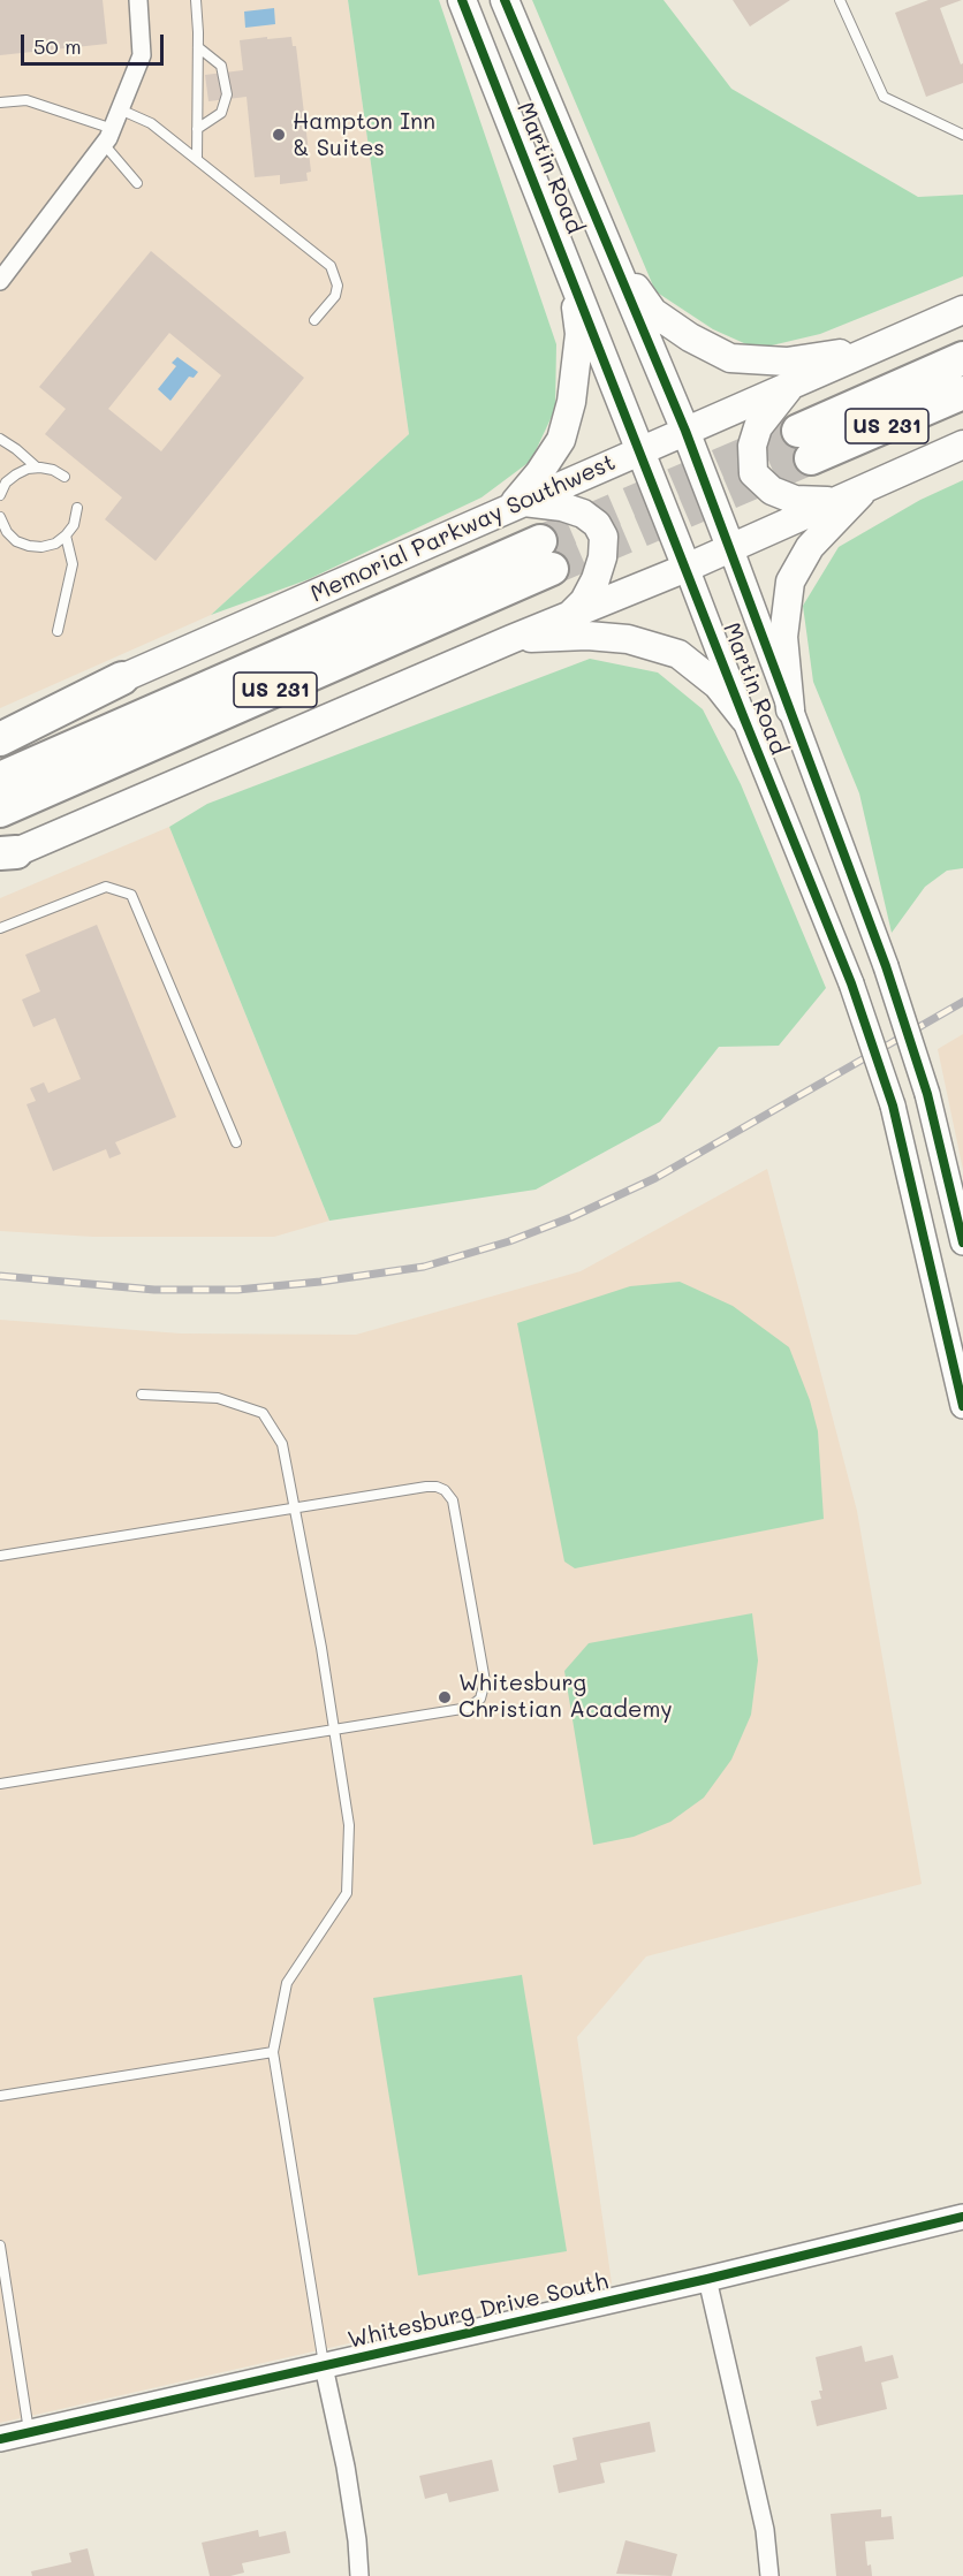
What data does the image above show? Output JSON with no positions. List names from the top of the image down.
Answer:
{
  "streets": {
    "highway": ["US 231", "Memorial Parkway Southwest"],
    "main road": ["Martin Road", "Whitesburg Drive South"]
  },
  "crossings": [
    ["Martin Road", "Memorial Parkway Southwest"]
  ],
  "places": ["Hampton Inn & Suites", "Whitesburg Christian Academy"],
  "scale_bar": "50 m"
}
